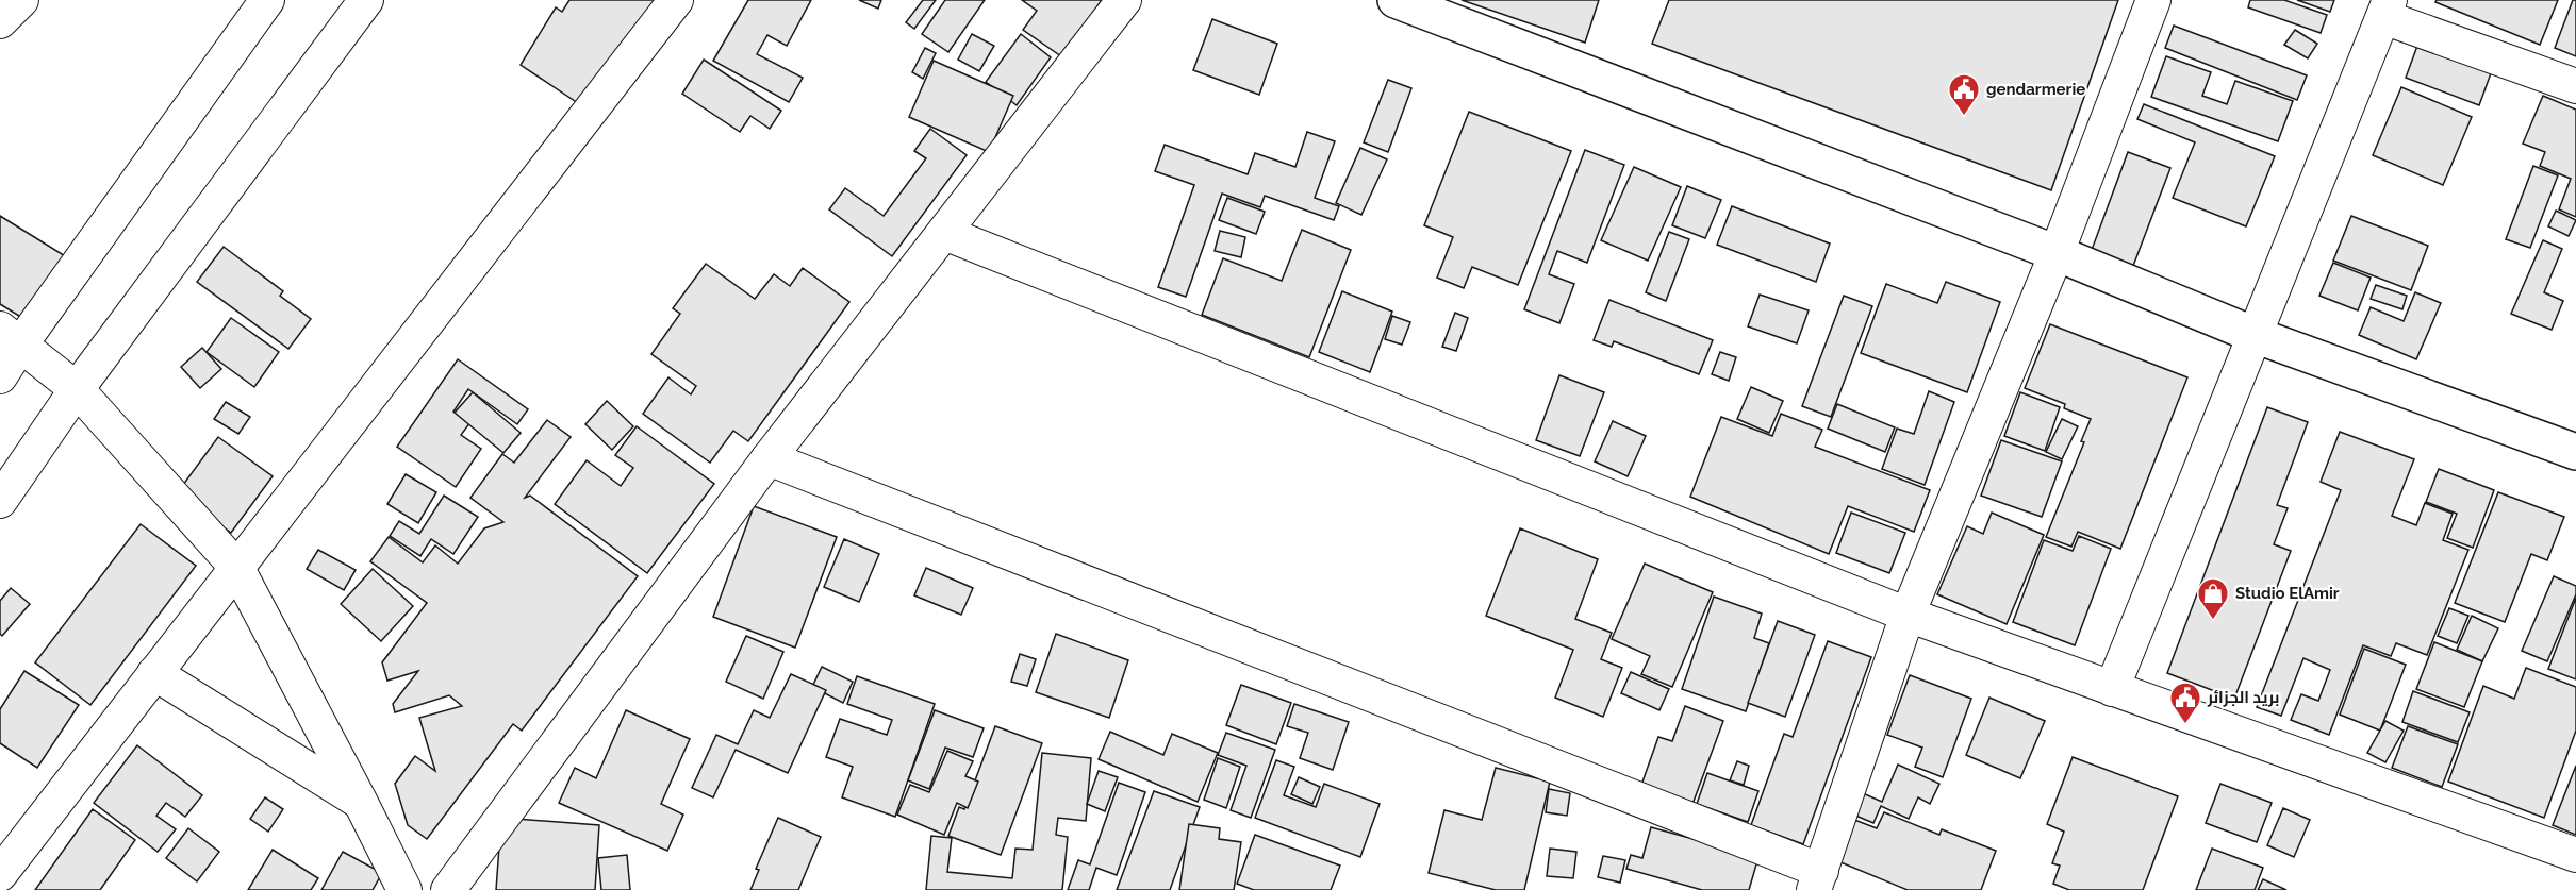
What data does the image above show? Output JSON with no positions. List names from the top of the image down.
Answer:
{
  "places": {
    "public building": ["gendarmerie", "بريد الجزائر"],
    "shop": ["Studio ElAmir"]
  }
}
